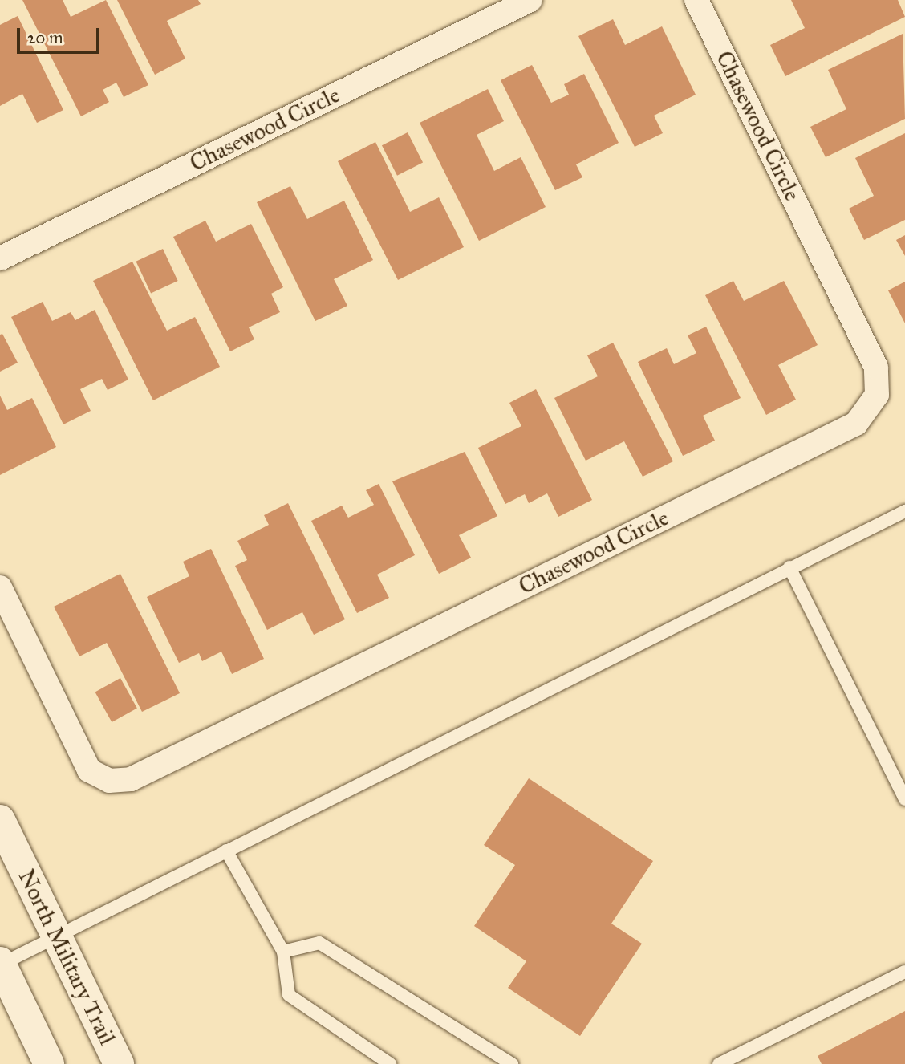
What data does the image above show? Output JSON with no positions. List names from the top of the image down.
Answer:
{
  "streets": {
    "main road": ["North Military Trail"],
    "street": ["Chasewood Circle"]
  },
  "scale_bar": "20 m"
}
